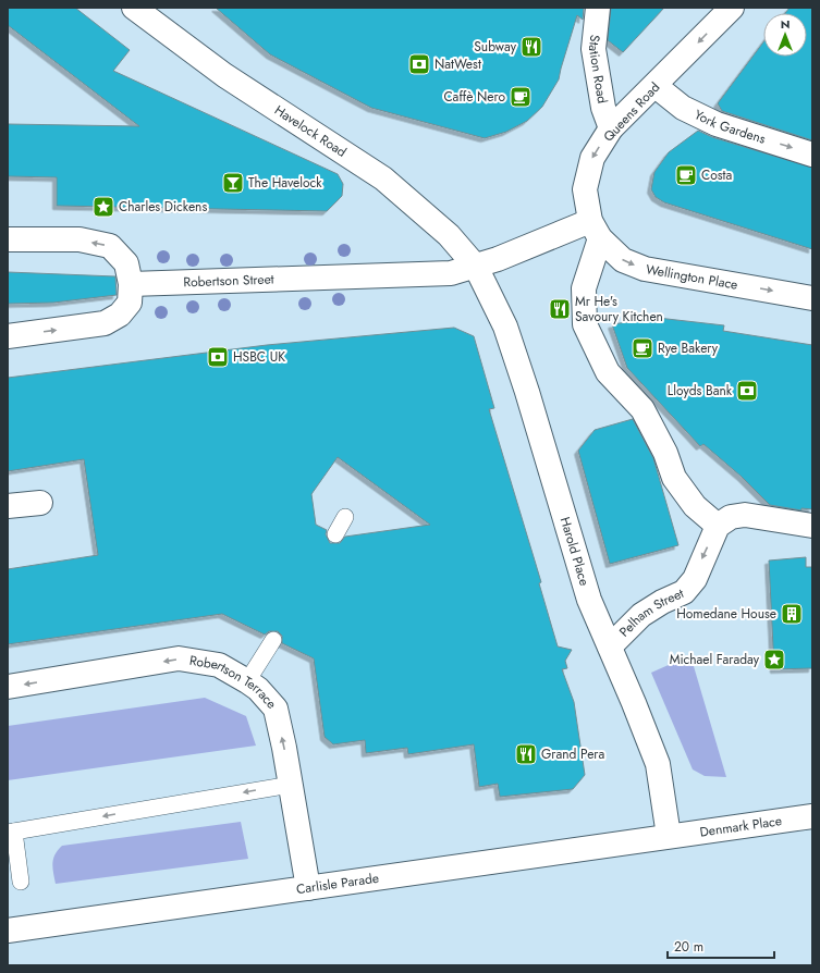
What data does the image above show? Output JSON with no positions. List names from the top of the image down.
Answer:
{
  "streets": {
    "main road": [
      "Station Road",
      "Queens Road",
      "York Gardens",
      "Havelock Road",
      "Wellington Place",
      "Robertson Street",
      "Harold Place",
      "Pelham Street",
      "Robertson Terrace",
      "Denmark Place",
      "Carlisle Parade"
    ]
  },
  "crossings": [
    ["Station Road", "Queens Road"],
    ["Queens Road", "York Gardens"],
    ["Queens Road", "Wellington Place"],
    ["Havelock Road", "Robertson Street"],
    ["Havelock Road", "Harold Place"],
    ["Robertson Street", "Harold Place"],
    ["Harold Place", "Pelham Street"],
    ["Harold Place", "Denmark Place"],
    ["Harold Place", "Carlisle Parade"],
    ["Robertson Terrace", "Carlisle Parade"],
    ["Denmark Place", "Carlisle Parade"]
  ],
  "one_way": [
    "Queens Road",
    "York Gardens",
    "Wellington Place",
    "Pelham Street",
    "Robertson Terrace"
  ],
  "places": {
    "restaurant": ["Subway", "Mr He's Savoury Kitchen", "Grand Pera"],
    "bank": ["NatWest", "HSBC UK", "Lloyds Bank"],
    "cafe": ["Caffè Nero", "Costa", "Rye Bakery"],
    "bar": ["The Havelock"],
    "place": ["Charles Dickens", "Michael Faraday"],
    "building": ["Homedane House"]
  },
  "scale_bar": "20 m",
  "north": "top"
}
